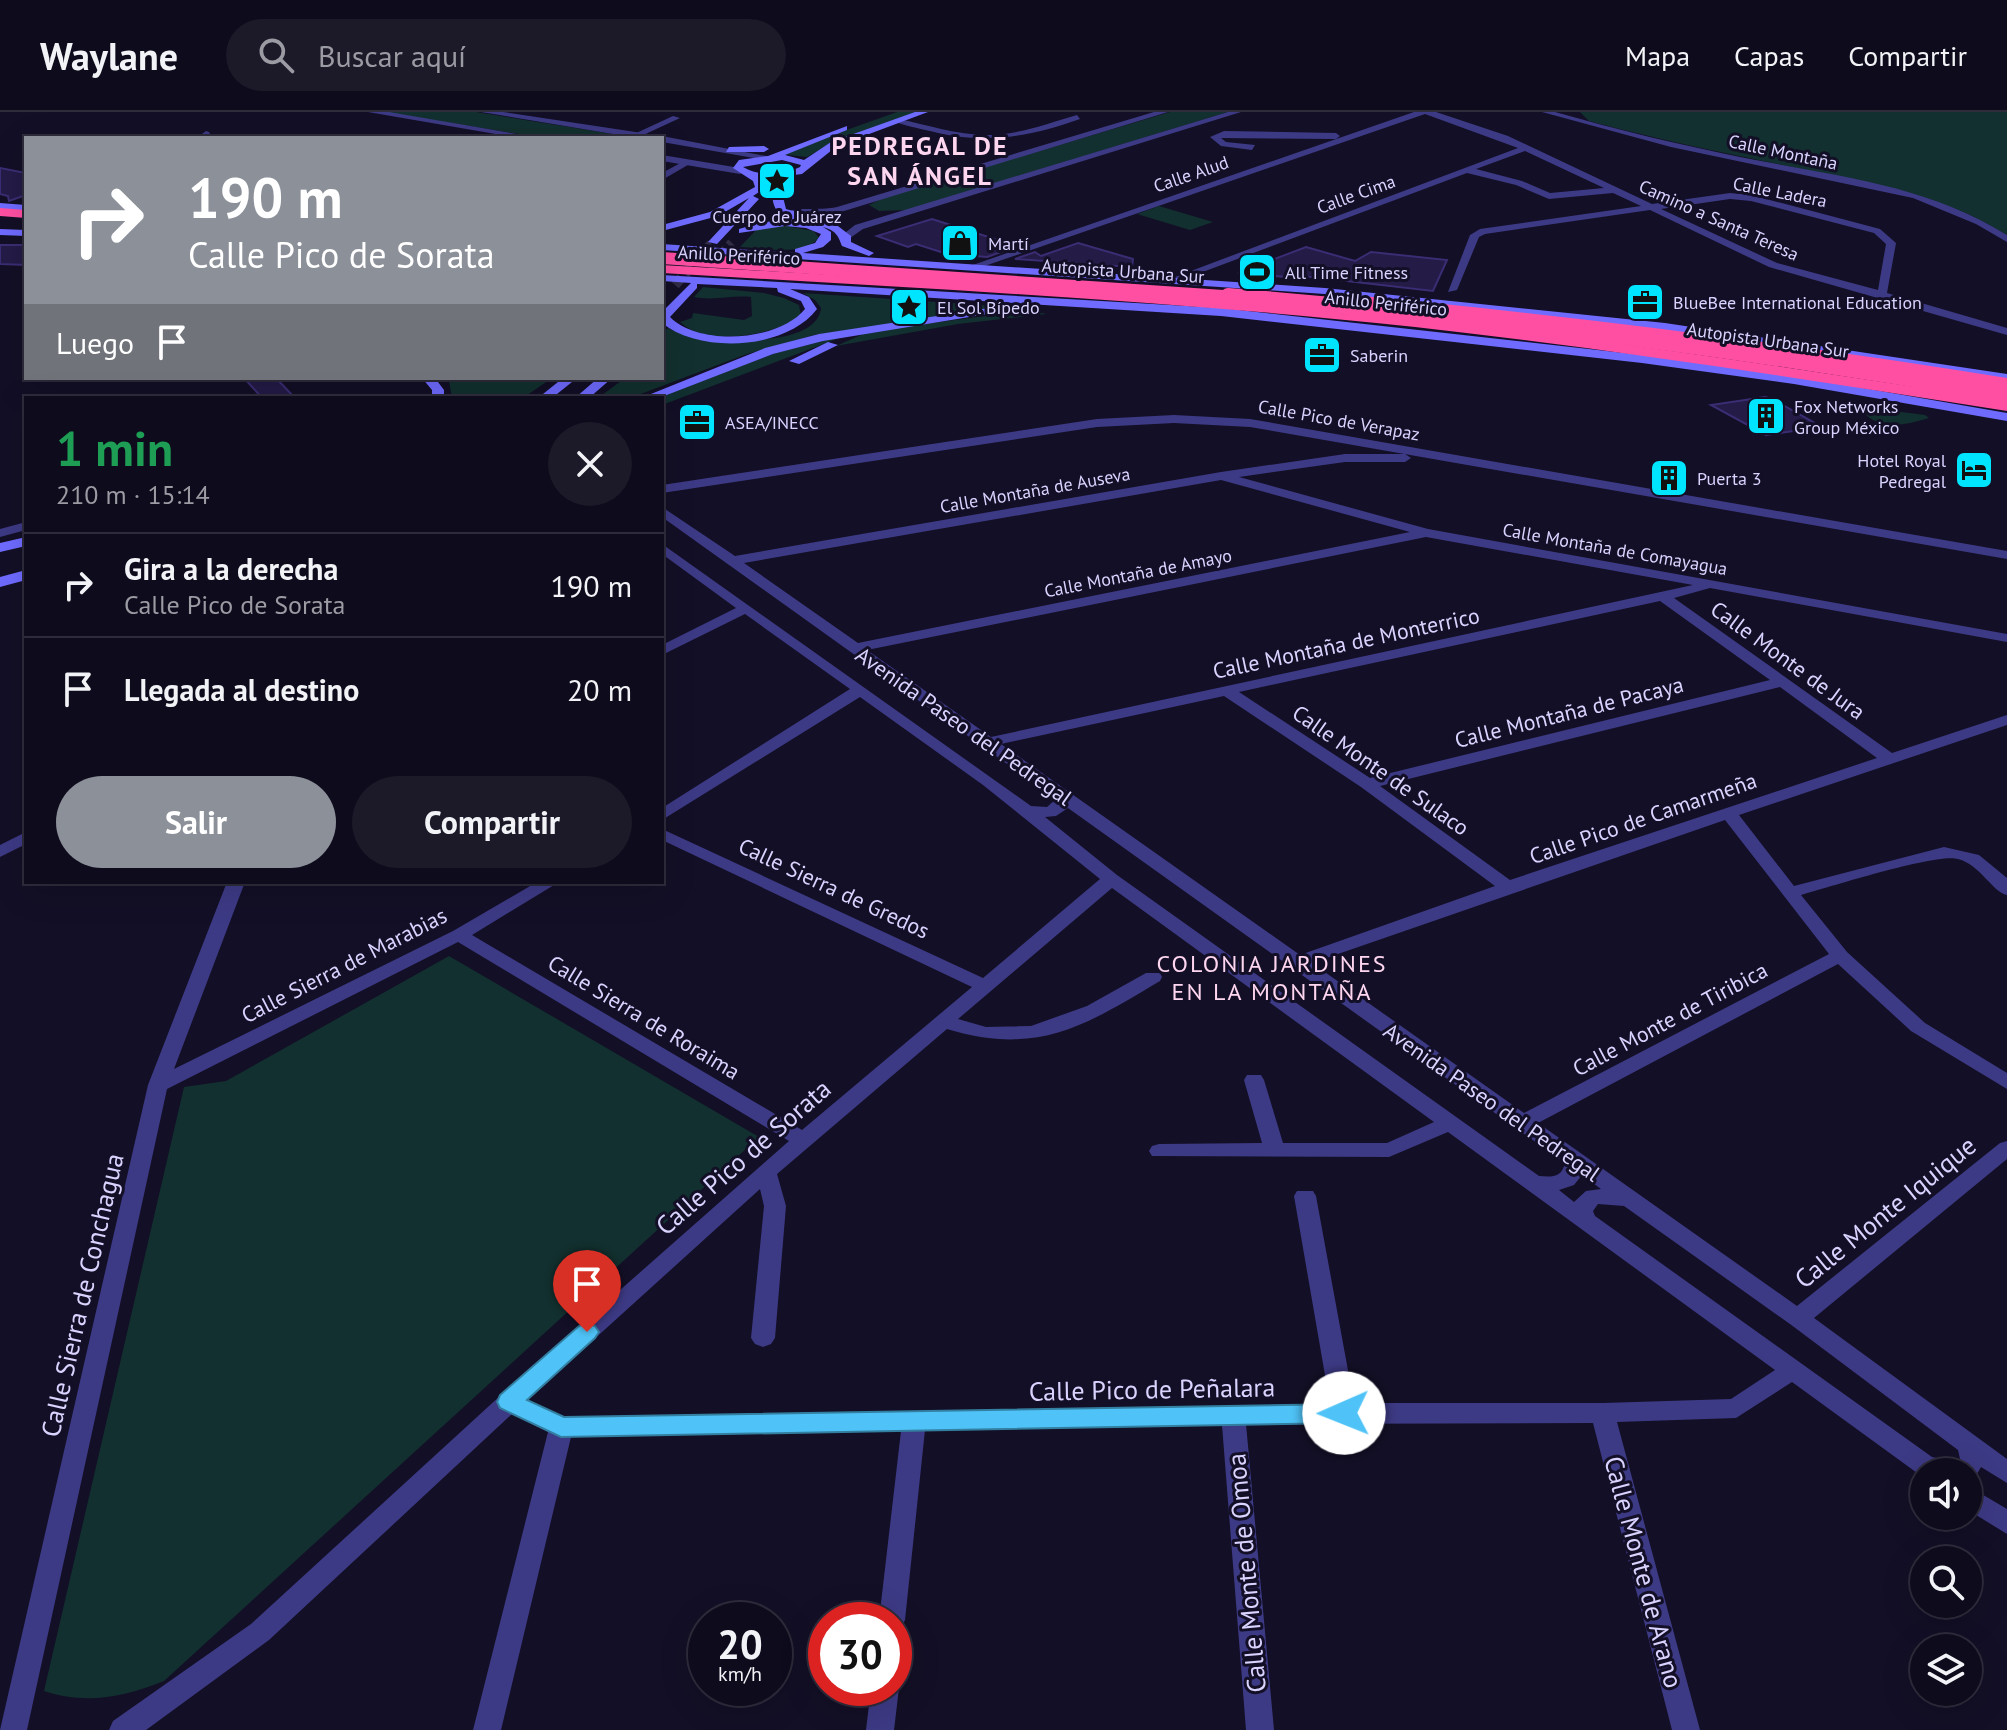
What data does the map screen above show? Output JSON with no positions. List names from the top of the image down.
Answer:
{
  "streets": {
    "highway": ["Anillo Periférico", "Autopista Urbana Sur"],
    "street": [
      "Calle Montaña",
      "Calle Alud",
      "Calle Ladera",
      "Calle Cima",
      "Camino a Santa Teresa",
      "Calle Pico de Verapaz",
      "Calle Montaña de Auseva",
      "Calle Montaña de Comayagua",
      "Calle Montaña de Amayo",
      "Calle Montaña de Monterrico",
      "Calle Monte de Jura",
      "Calle Montaña de Pacaya",
      "Avenida Paseo del Pedregal",
      "Calle Monte de Sulaco",
      "Calle Pico de Camarmeña",
      "Calle Sierra de Gredos",
      "Calle Sierra de Marabias",
      "Calle Sierra de Roraima",
      "Calle Monte de Tiribica",
      "Calle Pico de Sorata",
      "Calle Monte Iquique",
      "Calle Sierra de Conchagua",
      "Calle Pico de Peñalara",
      "Calle Monte de Arano",
      "Calle Monte de Omoa"
    ]
  },
  "crossings": [
    ["Calle Ladera", "Camino a Santa Teresa"],
    ["Calle Cima", "Camino a Santa Teresa"],
    ["Anillo Periférico", "Autopista Urbana Sur"],
    ["Calle Pico de Verapaz", "Calle Montaña de Auseva"],
    ["Calle Montaña de Auseva", "Calle Montaña de Comayagua"],
    ["Calle Montaña de Auseva", "Avenida Paseo del Pedregal"],
    ["Calle Montaña de Comayagua", "Calle Montaña de Amayo"],
    ["Calle Montaña de Comayagua", "Calle Montaña de Monterrico"],
    ["Calle Montaña de Amayo", "Avenida Paseo del Pedregal"],
    ["Calle Montaña de Monterrico", "Calle Monte de Jura"],
    ["Calle Montaña de Monterrico", "Avenida Paseo del Pedregal"],
    ["Calle Montaña de Monterrico", "Calle Monte de Sulaco"],
    ["Calle Monte de Jura", "Calle Montaña de Pacaya"],
    ["Calle Monte de Jura", "Calle Pico de Camarmeña"],
    ["Calle Montaña de Pacaya", "Calle Monte de Sulaco"],
    ["Avenida Paseo del Pedregal", "Calle Pico de Camarmeña"],
    ["Avenida Paseo del Pedregal", "Calle Monte de Tiribica"],
    ["Avenida Paseo del Pedregal", "Calle Pico de Sorata"],
    ["Avenida Paseo del Pedregal", "Calle Monte Iquique"],
    ["Avenida Paseo del Pedregal", "Calle Pico de Peñalara"],
    ["Calle Monte de Sulaco", "Calle Pico de Camarmeña"],
    ["Calle Sierra de Gredos", "Calle Pico de Sorata"],
    ["Calle Sierra de Marabias", "Calle Sierra de Roraima"],
    ["Calle Sierra de Marabias", "Calle Sierra de Conchagua"],
    ["Calle Sierra de Roraima", "Calle Pico de Sorata"],
    ["Calle Pico de Sorata", "Calle Pico de Peñalara"],
    ["Calle Pico de Peñalara", "Calle Monte de Arano"],
    ["Calle Pico de Peñalara", "Calle Monte de Omoa"]
  ],
  "districts": ["PEDREGAL DE SAN ÁNGEL", "COLONIA JARDINES EN LA MONTAÑA"],
  "places": {
    "place": ["Cuerpo de Juárez", "El Sol Bípedo"],
    "shop": ["Martí"],
    "sports": ["All Time Fitness"],
    "office": ["BlueBee International Education", "Saberin", "ASEA/INECC"],
    "building": ["Fox Networks Group México", "Puerta 3"],
    "hotel": ["Hotel Royal Pedregal"]
  },
  "page": {
    "header": "Waylane",
    "search": "Buscar aquí",
    "nav": ["Mapa", "Capas", "Compartir"],
    "turn": ["190 m", "Calle Pico de Sorata"],
    "then": "Luego",
    "heading": ["1 min", "210 m · 15:14"],
    "list": [
      {
        "name": "Gira a la derecha",
        "note": "Calle Pico de Sorata",
        "value": "190 m"
      },
      {
        "name": "Llegada al destino",
        "value": "20 m"
      }
    ],
    "buttons": ["Salir", "Compartir"],
    "speed": "20 km/h",
    "limit": "30"
  }
}
